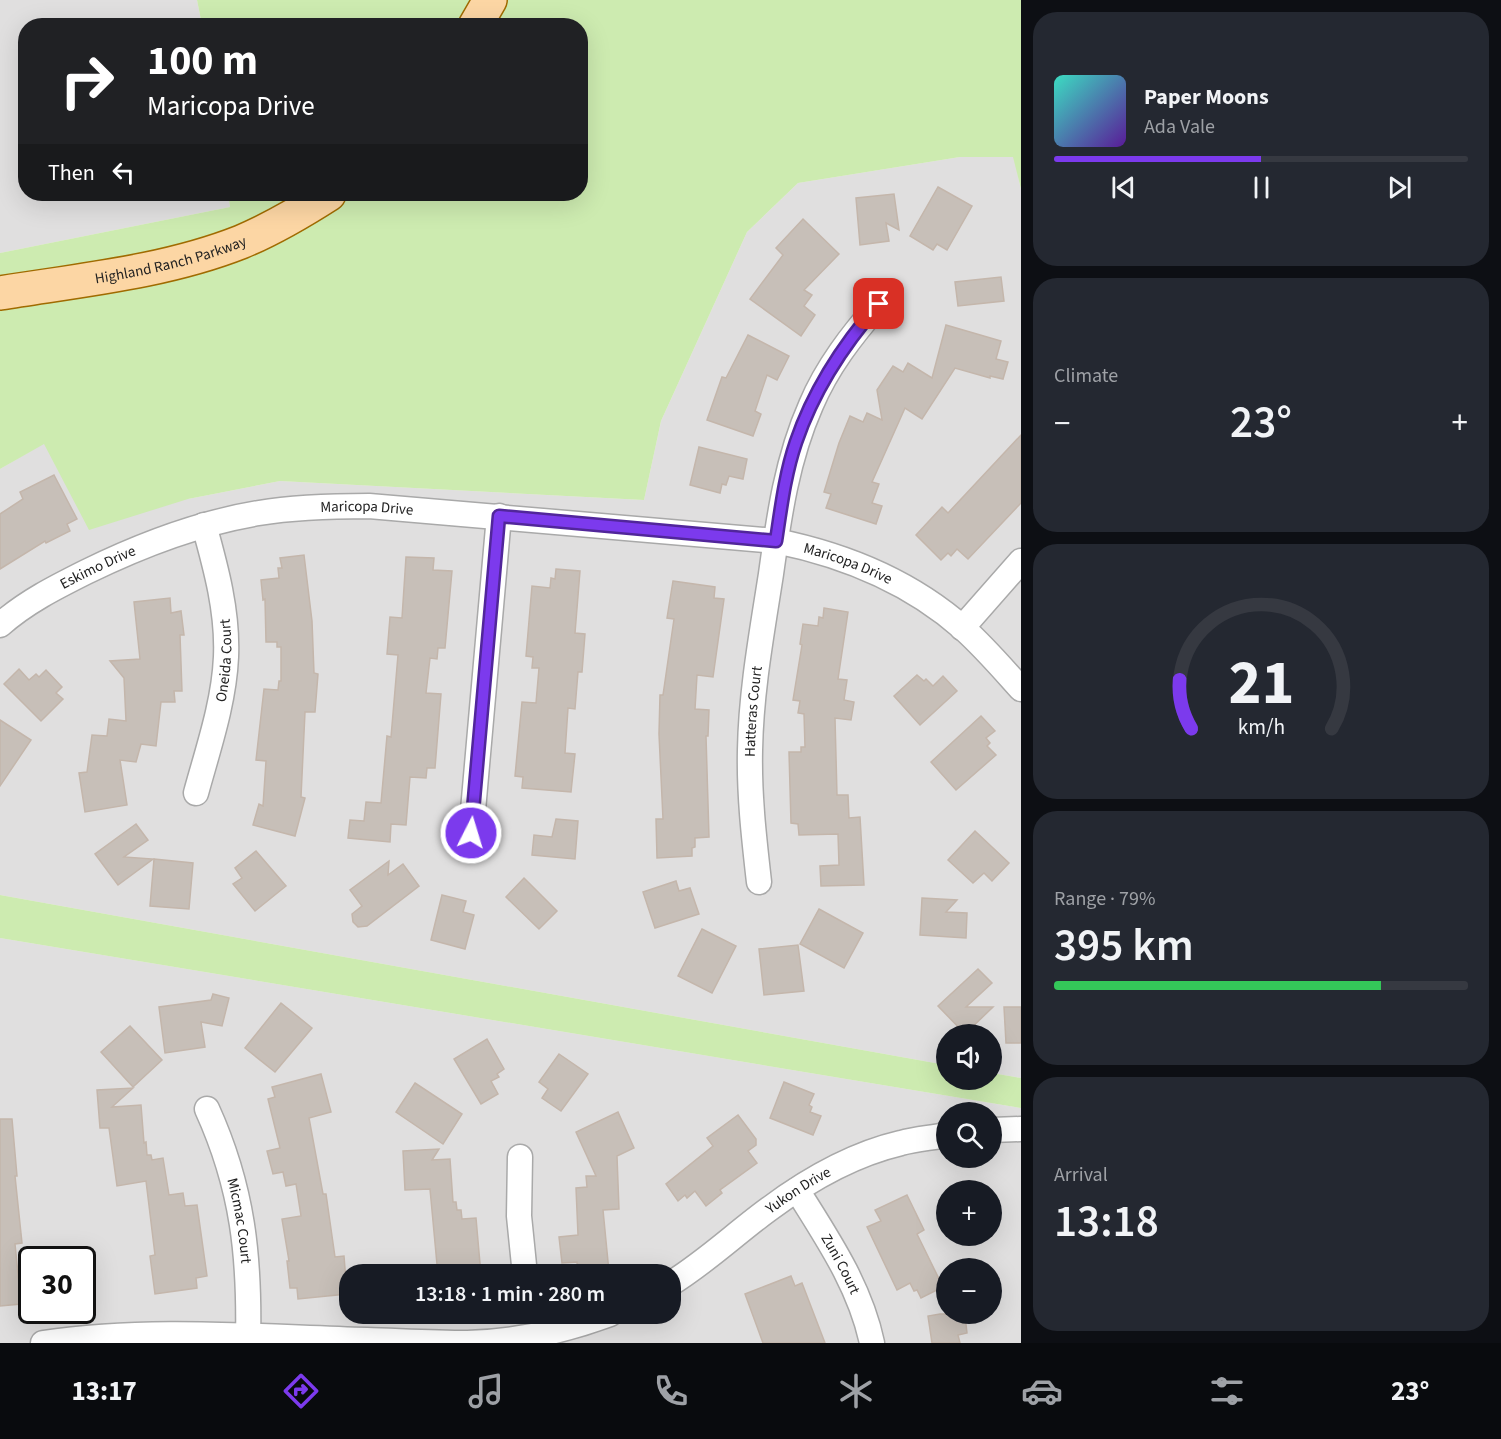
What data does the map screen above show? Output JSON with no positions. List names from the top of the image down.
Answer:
{
  "streets": {
    "main road": ["Highland Ranch Parkway"],
    "street": [
      "Maricopa Drive",
      "Eskimo Drive",
      "Oneida Court",
      "Hatteras Court",
      "Yukon Drive",
      "Micmac Court",
      "Zuni Court"
    ]
  },
  "crossings": [
    ["Maricopa Drive", "Eskimo Drive"],
    ["Maricopa Drive", "Oneida Court"],
    ["Maricopa Drive", "Hatteras Court"],
    ["Eskimo Drive", "Oneida Court"],
    ["Yukon Drive", "Zuni Court"]
  ],
  "page": {
    "turn": ["100 m", "Maricopa Drive"],
    "song": ["Paper Moons", "Ada Vale"],
    "then": "Then",
    "tile": [
      "Climate",
      ["Range · 79%", "395 km"],
      ["Arrival", "13:18"]
    ],
    "heat": ["−", "23°", "+"],
    "map_buttons": ["+", "−"],
    "limit": "30",
    "trip": "13:18 · 1 min · 280 m",
    "tabs": ["13:17", "23°"],
    "gauge": ["21", "km/h"]
  }
}
